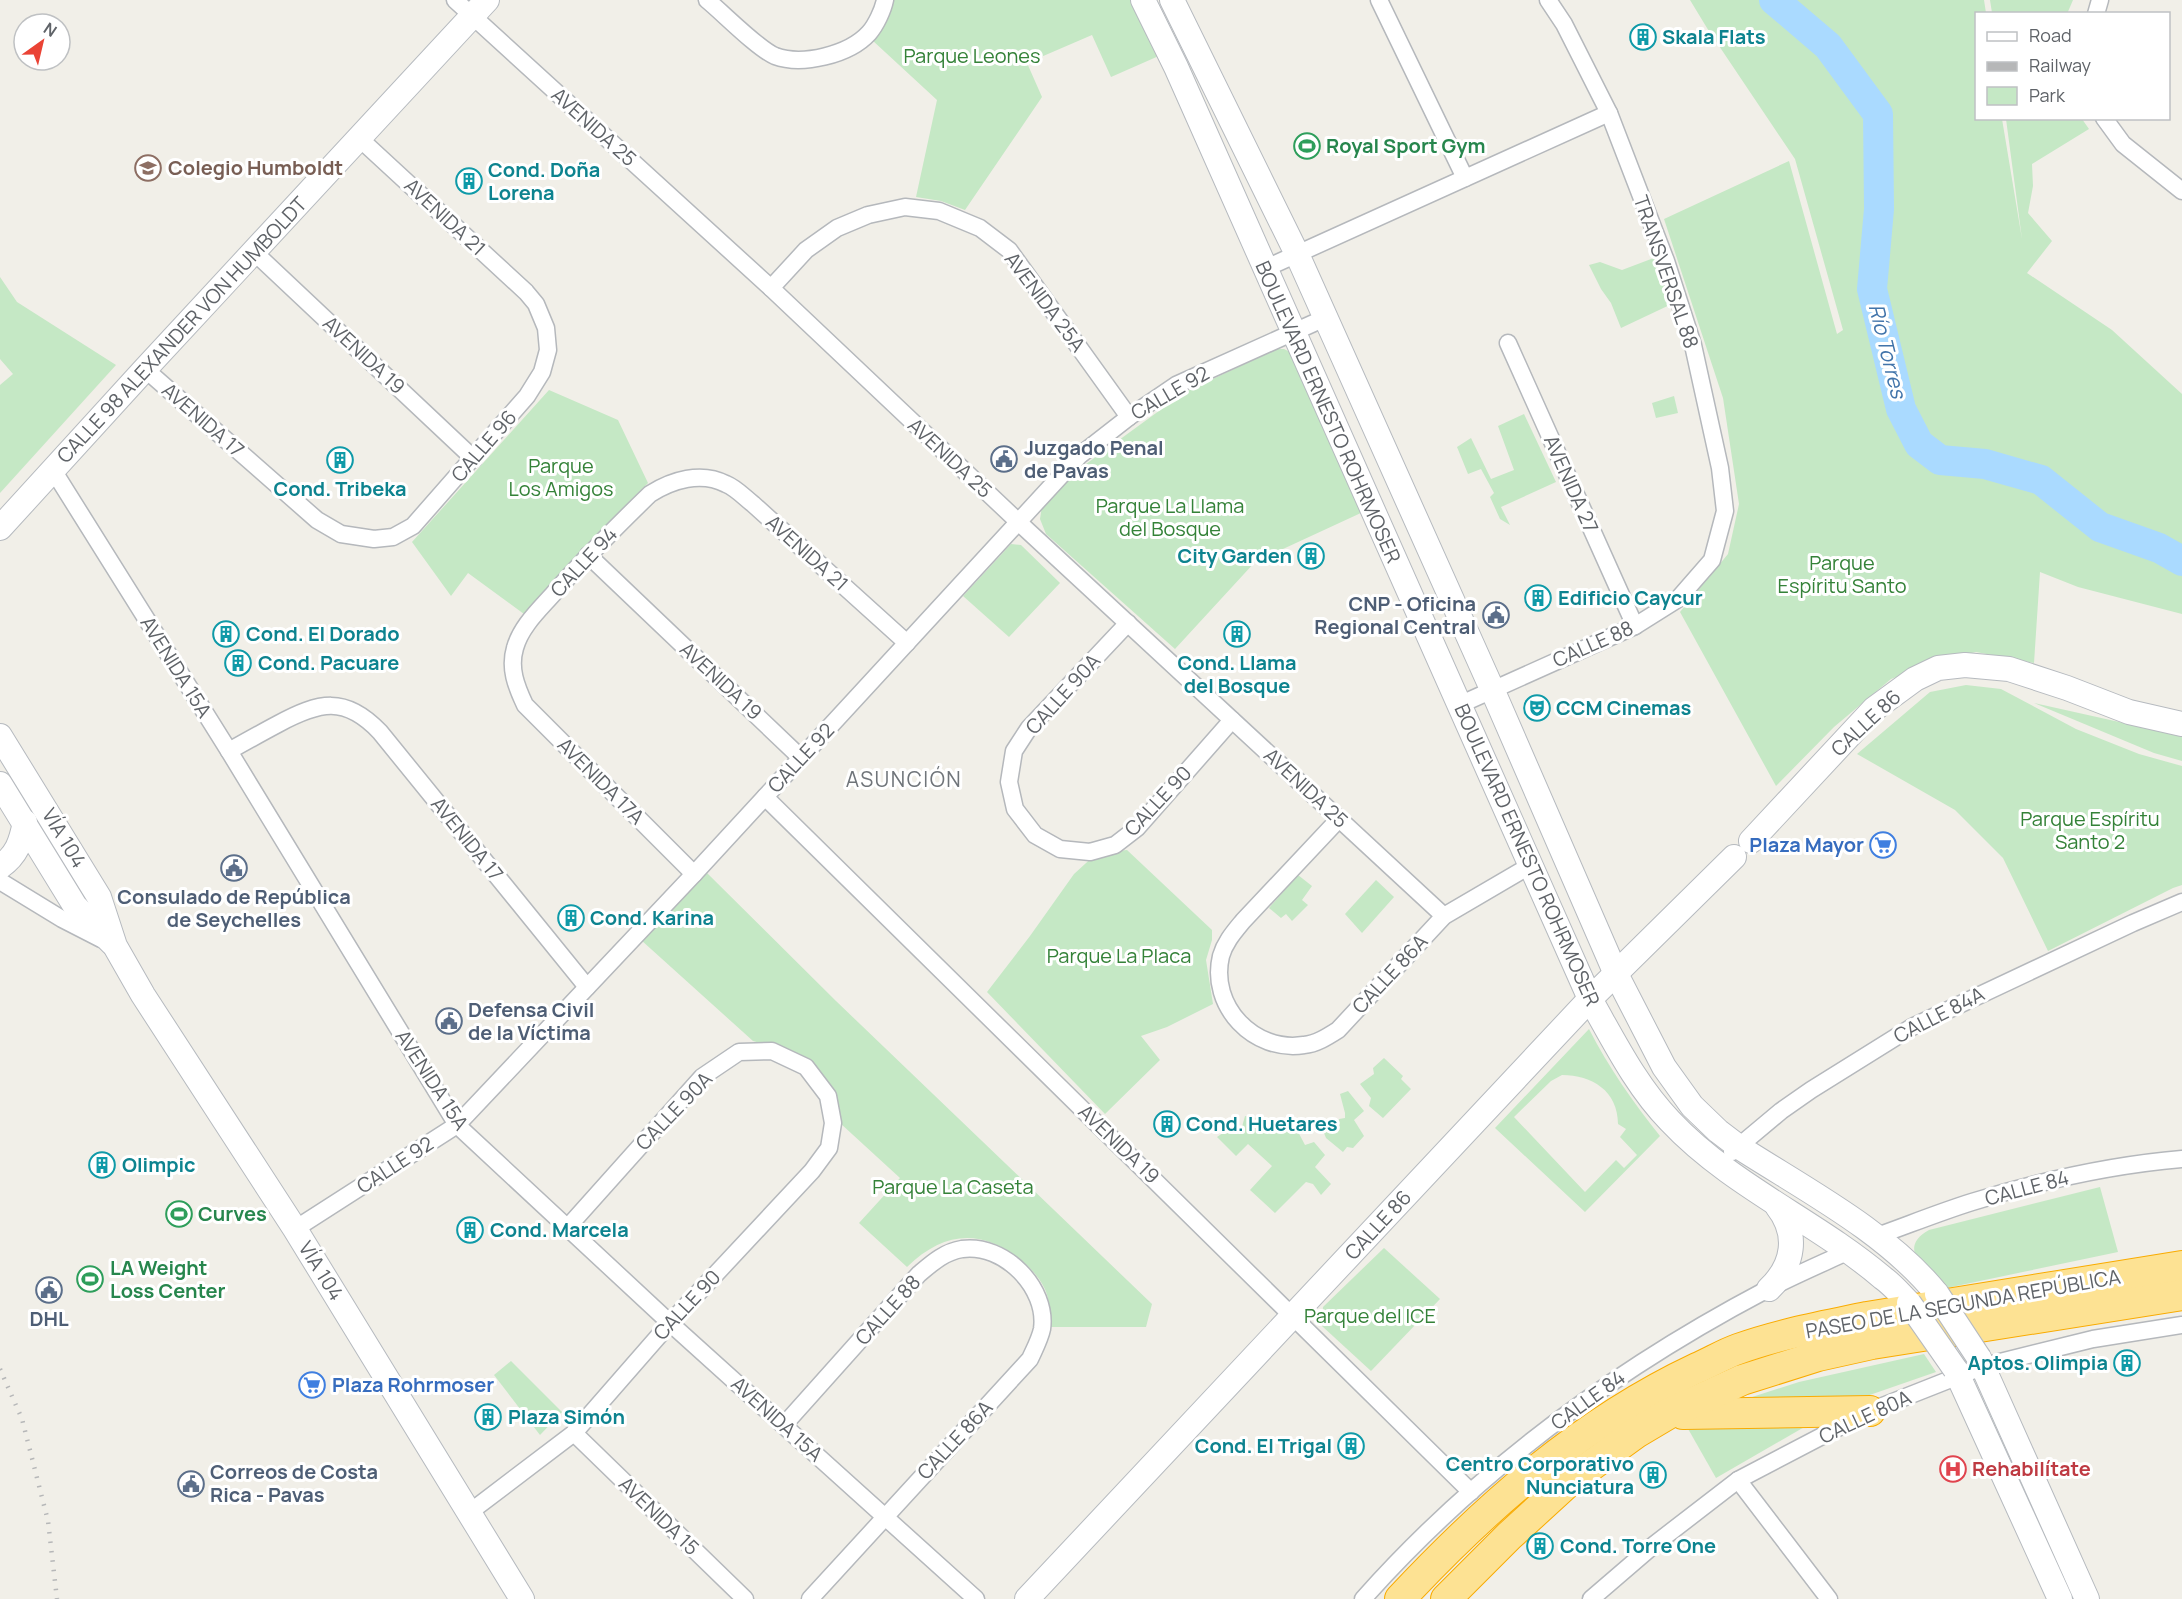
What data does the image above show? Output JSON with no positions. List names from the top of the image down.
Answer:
{
  "streets": {
    "highway": ["PASEO DE LA SEGUNDA REPÚBLICA"],
    "main road": [
      "CALLE 98 ALEXANDER VON HUMBOLDT",
      "BOULEVARD ERNESTO ROHRMOSER",
      "CALLE 86",
      "VÍA 104"
    ],
    "street": [
      "AVENIDA 25",
      "AVENIDA 21",
      "TRANSVERSAL 88",
      "AVENIDA 25A",
      "AVENIDA 19",
      "CALLE 92",
      "AVENIDA 17",
      "CALLE 96",
      "AVENIDA 27",
      "CALLE 94",
      "CALLE 88",
      "AVENIDA 15A",
      "CALLE 90A",
      "AVENIDA 17A",
      "CALLE 90",
      "CALLE 86A",
      "CALLE 84A",
      "CALLE 84",
      "CALLE 80A",
      "AVENIDA 15"
    ]
  },
  "crossings": [
    ["AVENIDA 25", "AVENIDA 25A"],
    ["AVENIDA 25", "CALLE 98 ALEXANDER VON HUMBOLDT"],
    ["AVENIDA 25", "CALLE 92"],
    ["AVENIDA 25", "CALLE 90A"],
    ["AVENIDA 25", "CALLE 90"],
    ["AVENIDA 25", "CALLE 86A"],
    ["AVENIDA 21", "CALLE 98 ALEXANDER VON HUMBOLDT"],
    ["AVENIDA 21", "CALLE 92"],
    ["AVENIDA 21", "CALLE 96"],
    ["AVENIDA 21", "CALLE 94"],
    ["TRANSVERSAL 88", "CALLE 88"],
    ["AVENIDA 25A", "CALLE 92"],
    ["CALLE 98 ALEXANDER VON HUMBOLDT", "AVENIDA 19"],
    ["CALLE 98 ALEXANDER VON HUMBOLDT", "AVENIDA 17"],
    ["CALLE 98 ALEXANDER VON HUMBOLDT", "AVENIDA 15A"],
    ["AVENIDA 19", "CALLE 92"],
    ["AVENIDA 19", "CALLE 96"],
    ["AVENIDA 19", "CALLE 94"],
    ["AVENIDA 19", "CALLE 86"],
    ["AVENIDA 19", "CALLE 84"],
    ["CALLE 92", "BOULEVARD ERNESTO ROHRMOSER"],
    ["CALLE 92", "AVENIDA 17"],
    ["CALLE 92", "AVENIDA 15A"],
    ["CALLE 92", "AVENIDA 17A"],
    ["CALLE 92", "VÍA 104"],
    ["BOULEVARD ERNESTO ROHRMOSER", "CALLE 88"],
    ["BOULEVARD ERNESTO ROHRMOSER", "CALLE 86"],
    ["BOULEVARD ERNESTO ROHRMOSER", "CALLE 86A"],
    ["BOULEVARD ERNESTO ROHRMOSER", "CALLE 84A"],
    ["BOULEVARD ERNESTO ROHRMOSER", "CALLE 84"],
    ["BOULEVARD ERNESTO ROHRMOSER", "CALLE 80A"],
    ["AVENIDA 17", "CALLE 96"],
    ["AVENIDA 17", "AVENIDA 15A"],
    ["AVENIDA 27", "CALLE 88"],
    ["CALLE 94", "AVENIDA 17A"],
    ["CALLE 88", "AVENIDA 15A"],
    ["CALLE 88", "CALLE 86A"],
    ["AVENIDA 15A", "CALLE 90A"],
    ["AVENIDA 15A", "CALLE 90"],
    ["AVENIDA 15A", "CALLE 86A"],
    ["CALLE 90A", "CALLE 90"],
    ["CALLE 90", "VÍA 104"],
    ["CALLE 90", "AVENIDA 15"]
  ],
  "districts": ["ASUNCIÓN"],
  "water": ["Río Torres"],
  "parks": [
    "Parque Leones",
    "Parque Los Amigos",
    "Parque La Llama del Bosque",
    "Parque Espíritu Santo",
    "Parque Espíritu Santo 2",
    "Parque La Placa",
    "Parque La Caseta",
    "Parque del ICE"
  ],
  "places": {
    "building": [
      "Skala Flats",
      "Cond. Doña Lorena",
      "Cond. Tribeka",
      "City Garden",
      "Edificio Caycur",
      "Cond. El Dorado",
      "Cond. Llama del Bosque",
      "Cond. Pacuare",
      "Cond. Karina",
      "Cond. Huetares",
      "Olimpic",
      "Cond. Marcela",
      "Aptos. Olimpia",
      "Plaza Simón",
      "Cond. El Trigal",
      "Centro Corporativo Nunciatura",
      "Cond. Torre One"
    ],
    "sports": ["Royal Sport Gym", "Curves", "LA Weight Loss Center"],
    "school or university": ["Colegio Humboldt"],
    "public building": [
      "Juzgado Penal de Pavas",
      "CNP - Oficina Regional Central",
      "Consulado de República de Seychelles",
      "Defensa Civil de la Víctima",
      "DHL",
      "Correos de Costa Rica - Pavas"
    ],
    "theatre": ["CCM Cinemas"],
    "supermarket": ["Plaza Mayor", "Plaza Rohrmoser"],
    "hospital": ["Rehabilítate"]
  },
  "legend": ["Road", "Railway", "Park"],
  "north": "top right"
}
